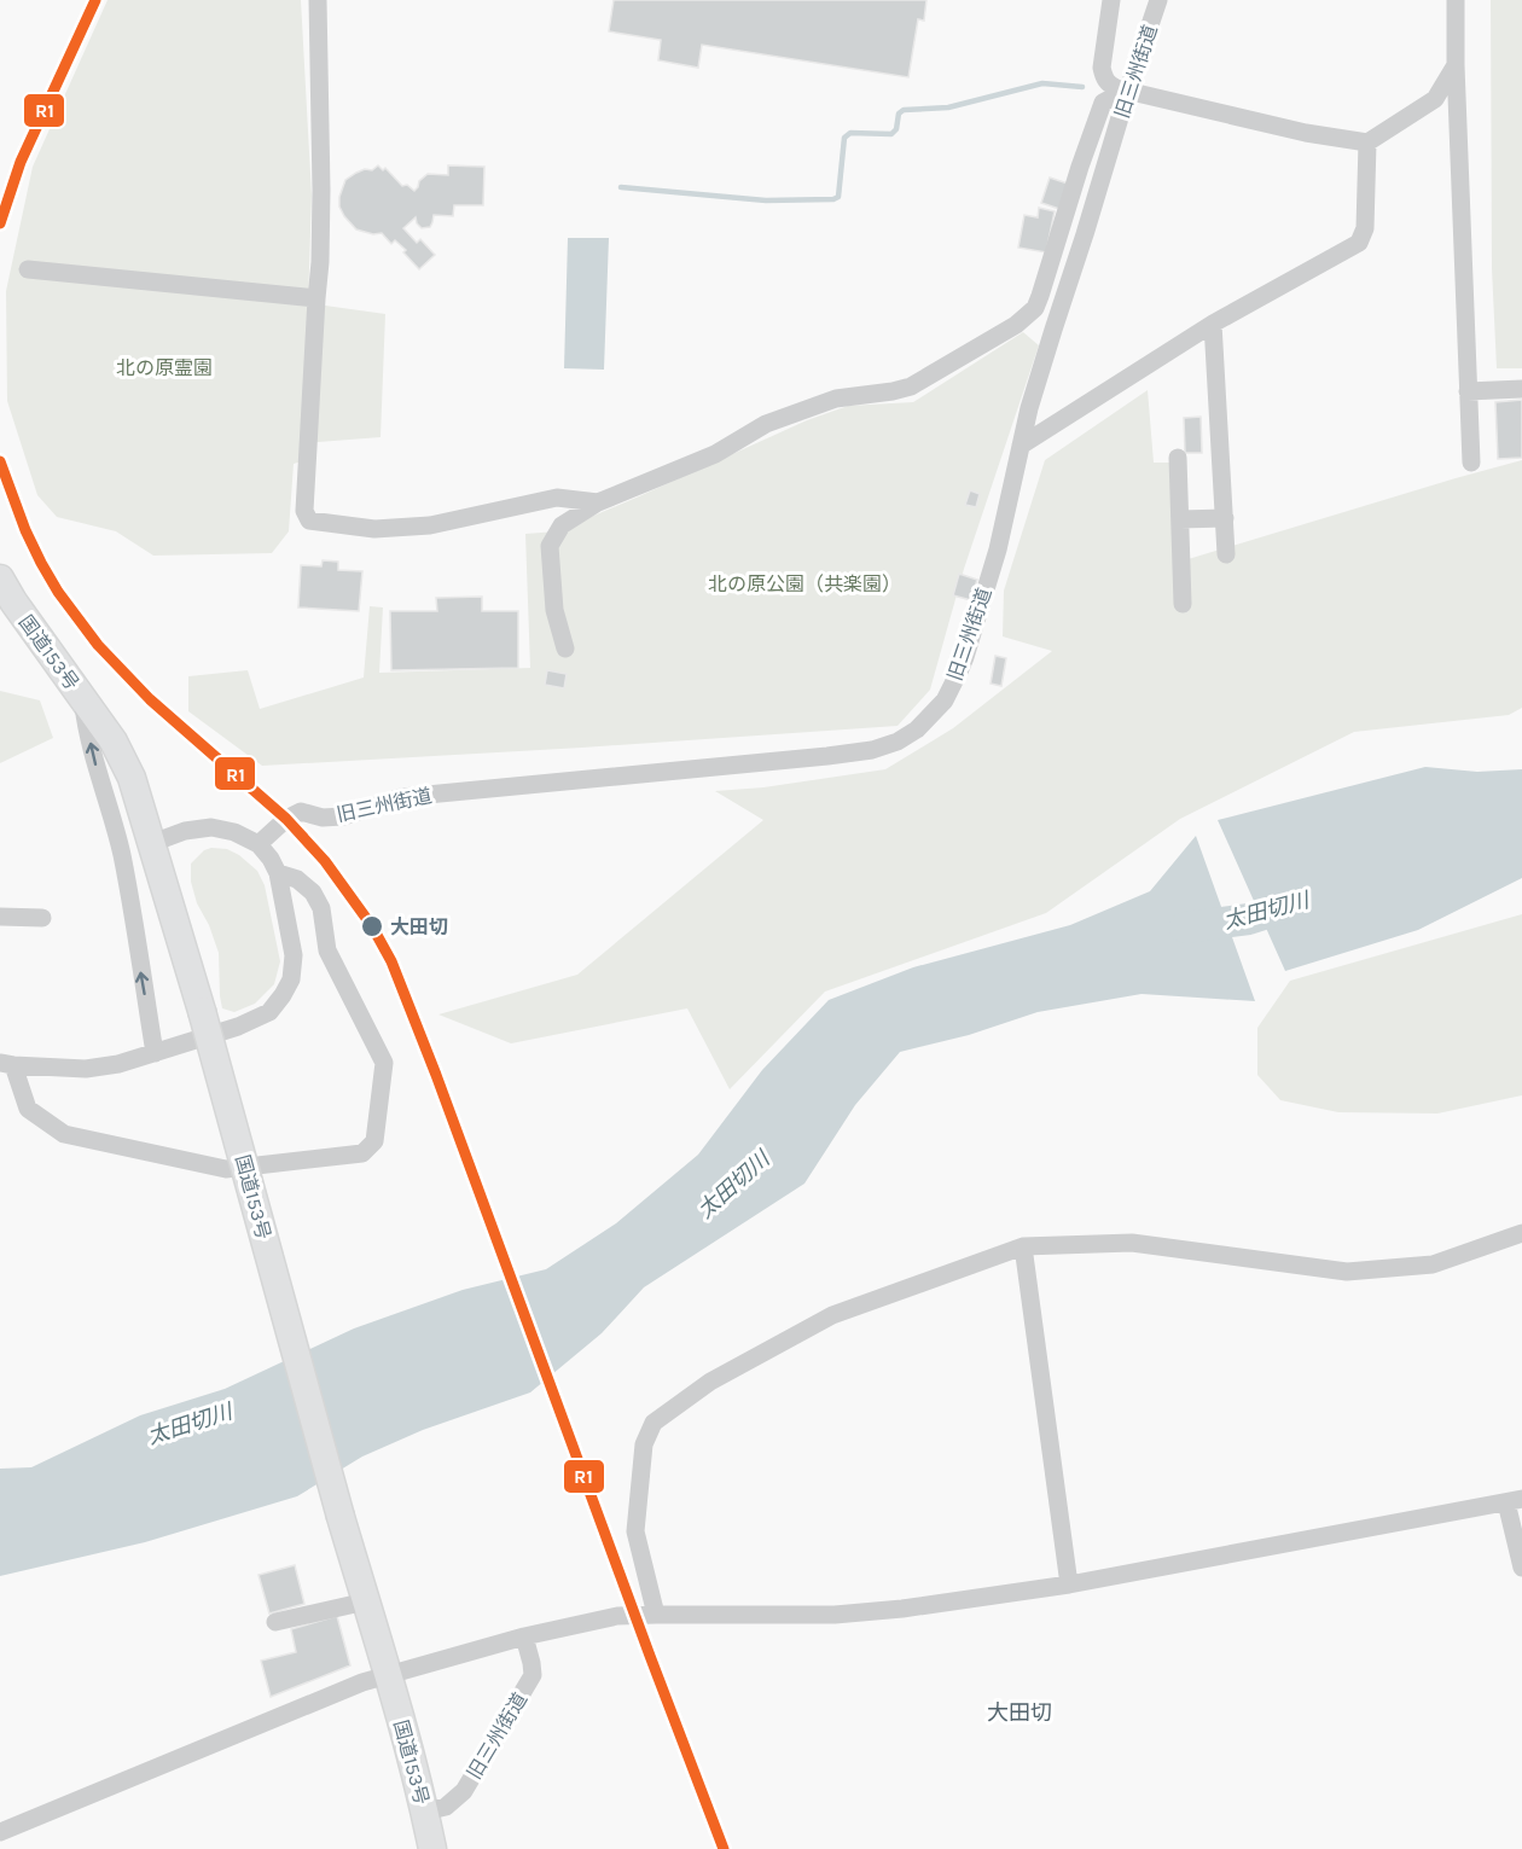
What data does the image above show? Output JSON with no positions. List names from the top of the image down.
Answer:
{
  "streets": {
    "highway": ["国道153号"],
    "street": ["旧三州街道"]
  },
  "crossings": [
    ["旧三州街道", "国道153号"]
  ],
  "districts": ["大田切"],
  "water": ["太田切川"],
  "parks": ["北の原霊園", "北の原公園（共楽園）"],
  "places": ["大田切"],
  "lines": ["transit line R1"]
}
